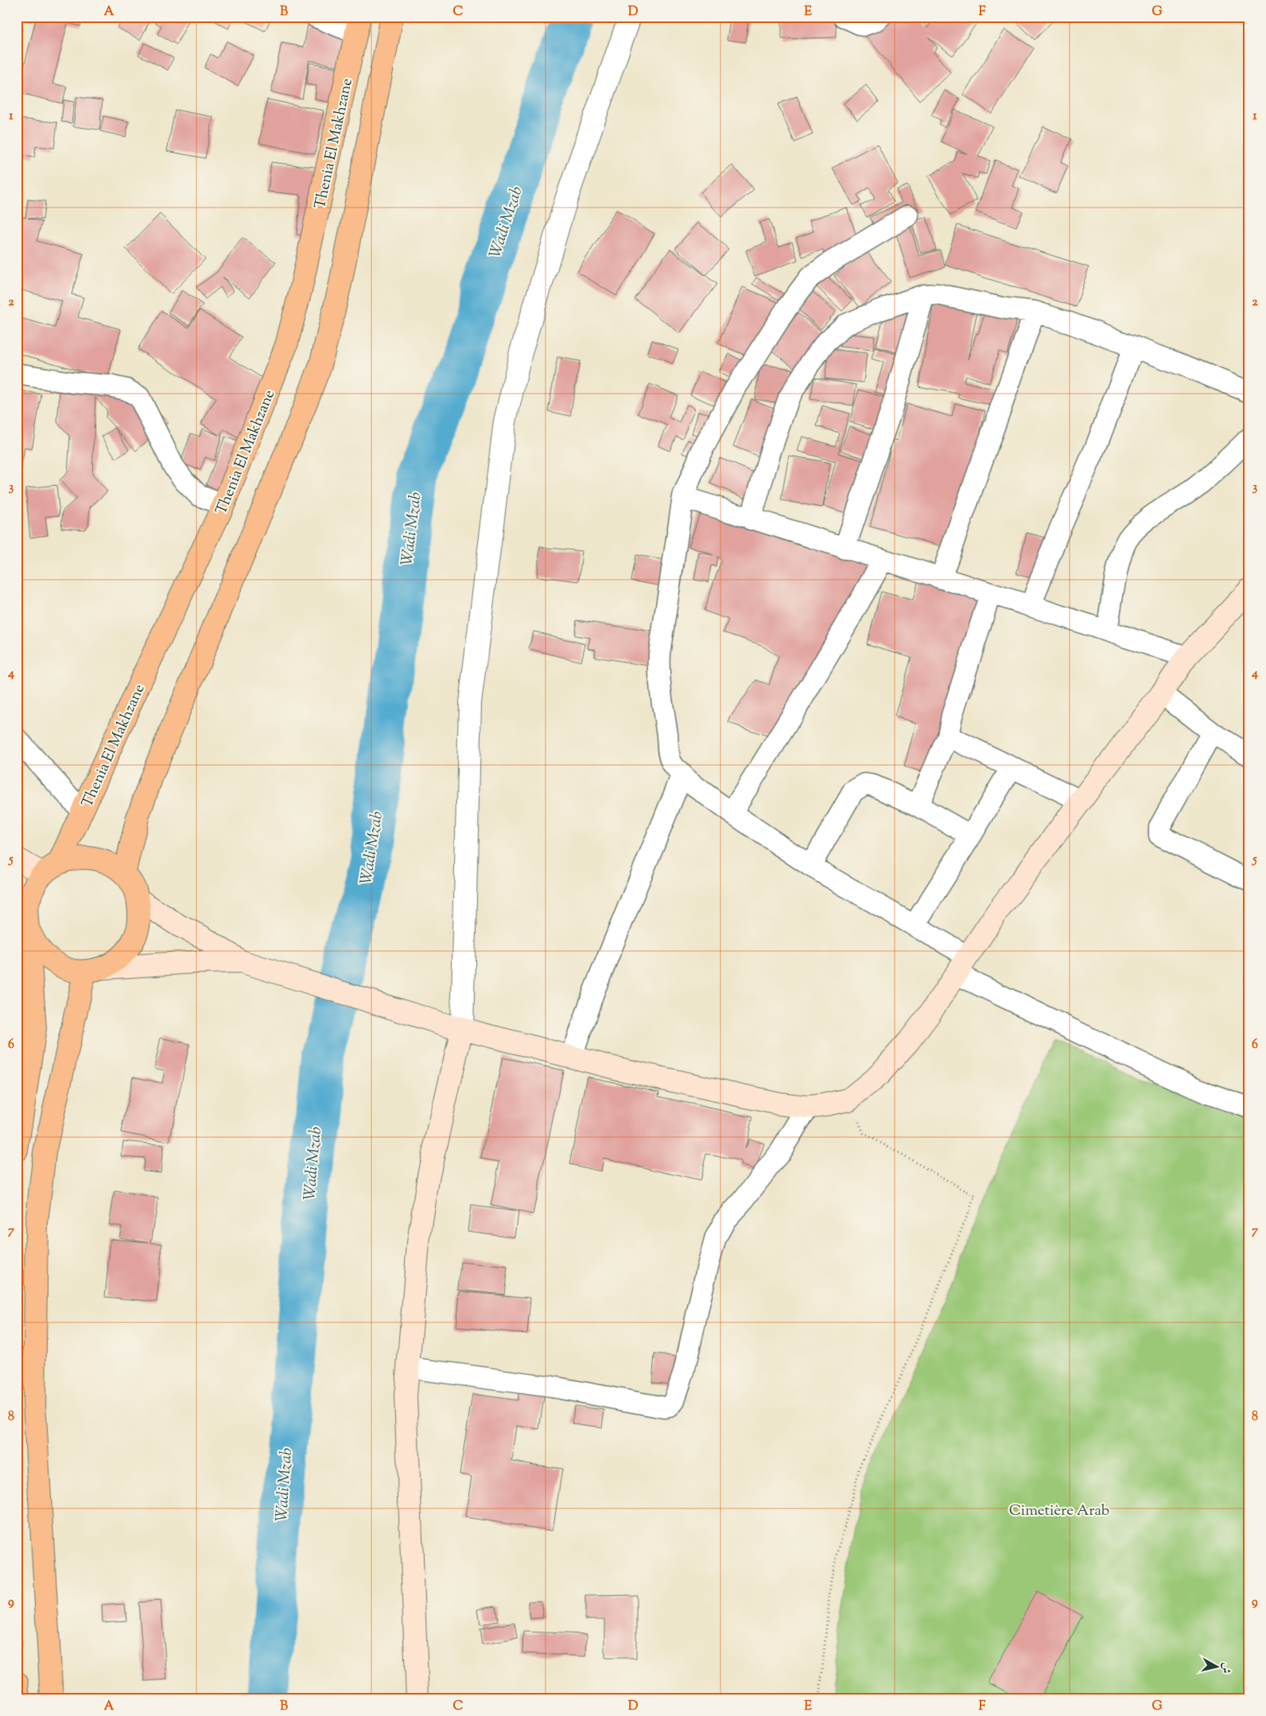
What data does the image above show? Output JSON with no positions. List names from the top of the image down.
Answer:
{
  "streets": {
    "main road": ["Thenia El Makhzane"]
  },
  "water": ["Wadi Mzab"],
  "parks": ["Cimetière Arab"],
  "north": "right",
  "grid": {
    "columns": [
      "A",
      "B",
      "C",
      "D",
      "E",
      "F",
      "G"
    ],
    "rows": [
      "1",
      "2",
      "3",
      "4",
      "5",
      "6",
      "7",
      "8",
      "9"
    ]
  }
}
